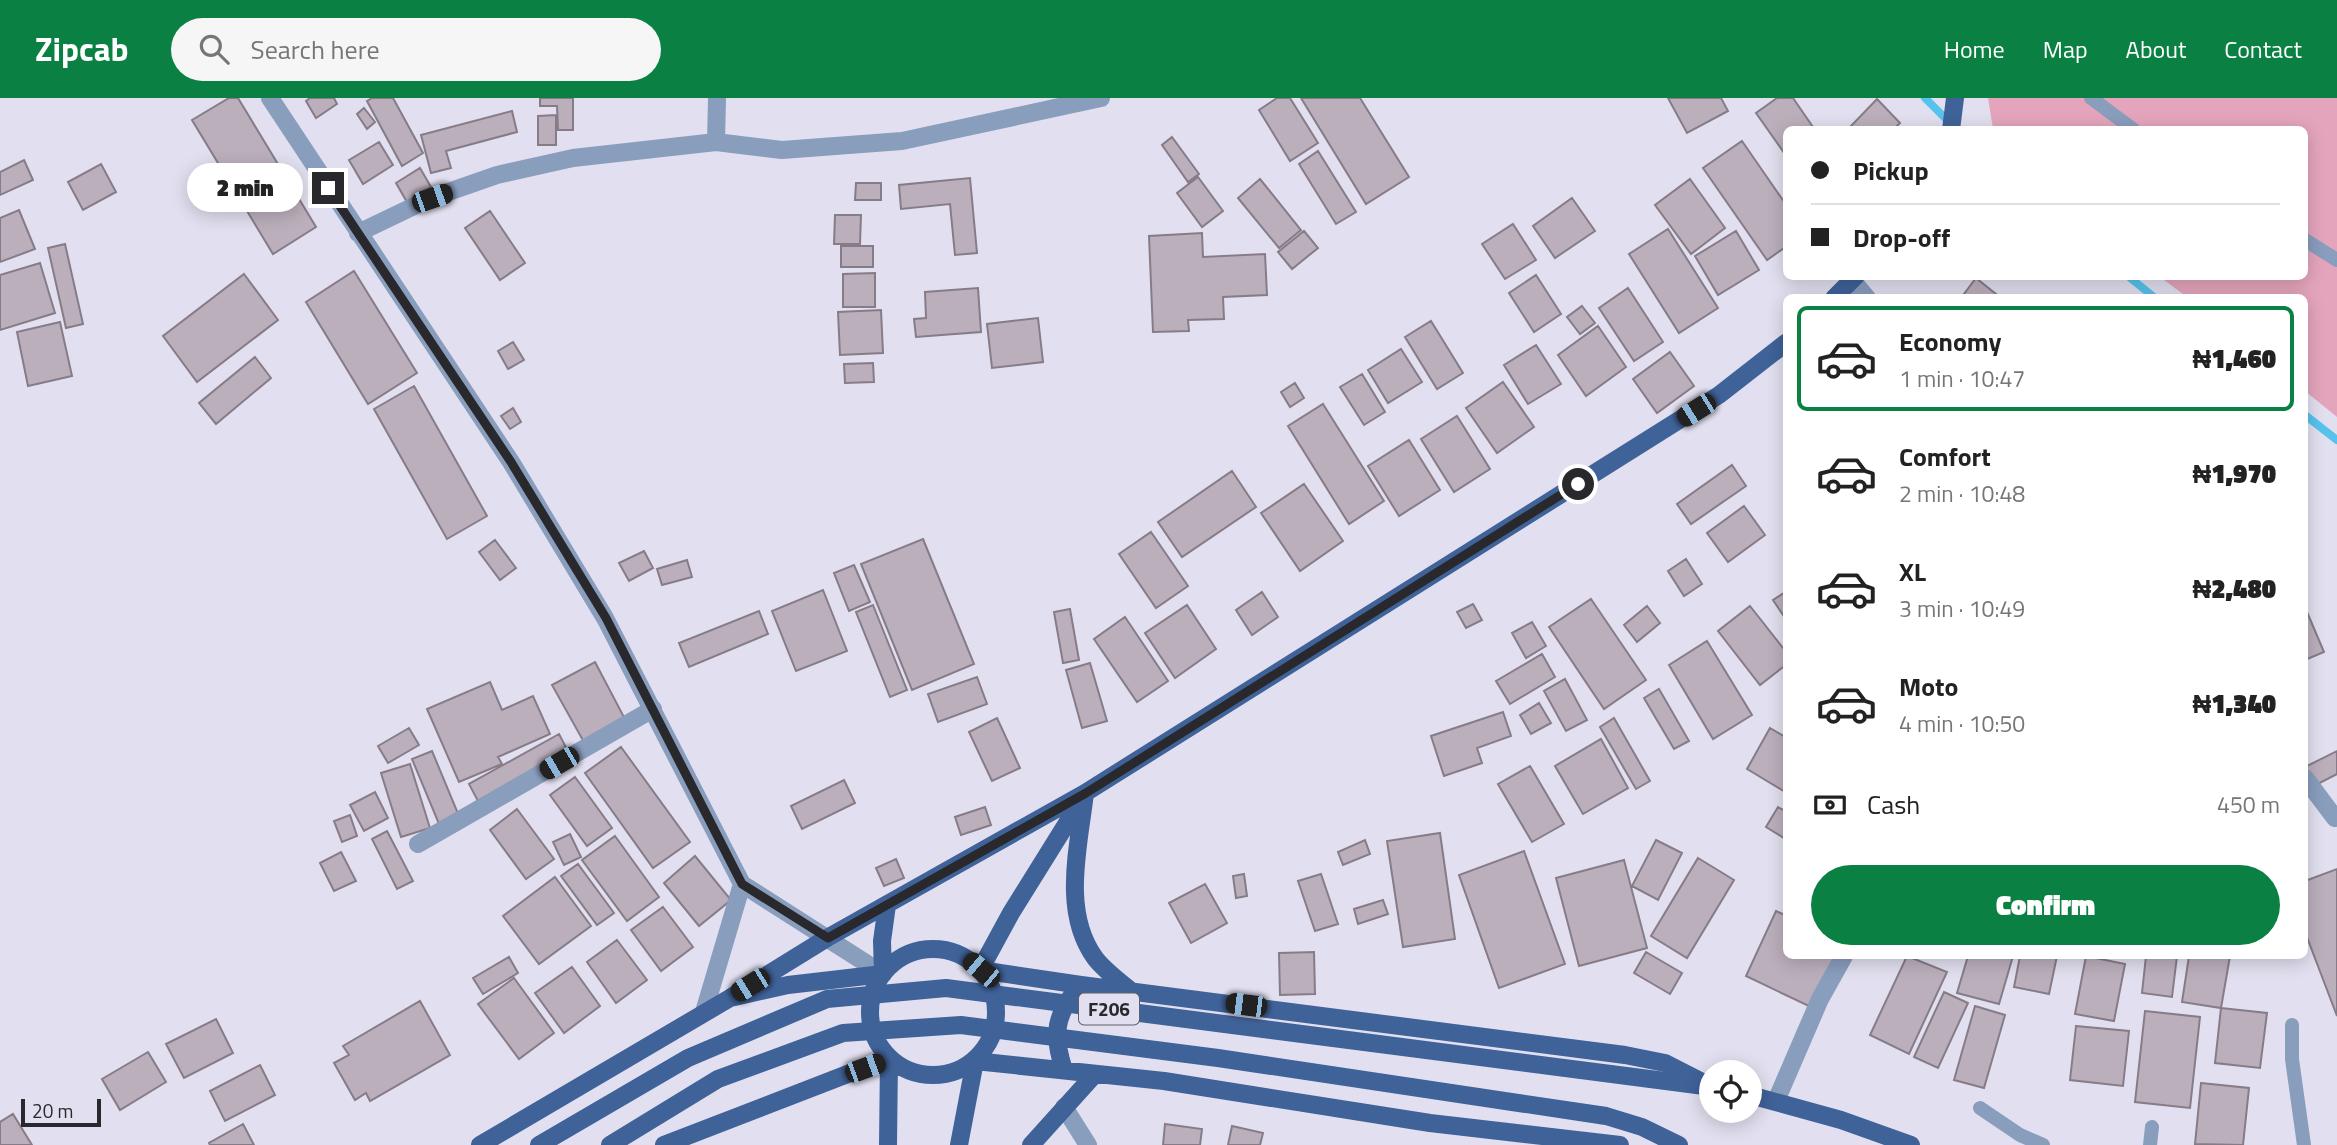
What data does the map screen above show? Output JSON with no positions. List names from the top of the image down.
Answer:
{
  "streets": {
    "main road": ["F206"]
  },
  "scale_bar": "20 m",
  "page": {
    "header": "Zipcab",
    "search": "Search here",
    "nav": [
      "Home",
      "Map",
      "About",
      "Contact"
    ],
    "banner": ["Pickup", "Drop-off"],
    "bubble": "2 min",
    "list": [
      {
        "name": "Economy",
        "note": "1 min · 10:47",
        "value": "₦1,460"
      },
      {
        "name": "Comfort",
        "note": "2 min · 10:48",
        "value": "₦1,970"
      },
      {
        "name": "XL",
        "note": "3 min · 10:49",
        "value": "₦2,480"
      },
      {
        "name": "Moto",
        "note": "4 min · 10:50",
        "value": "₦1,340"
      }
    ],
    "pay": ["Cash", "450 m"],
    "buttons": "Confirm",
    "scale": "20 m"
  }
}
